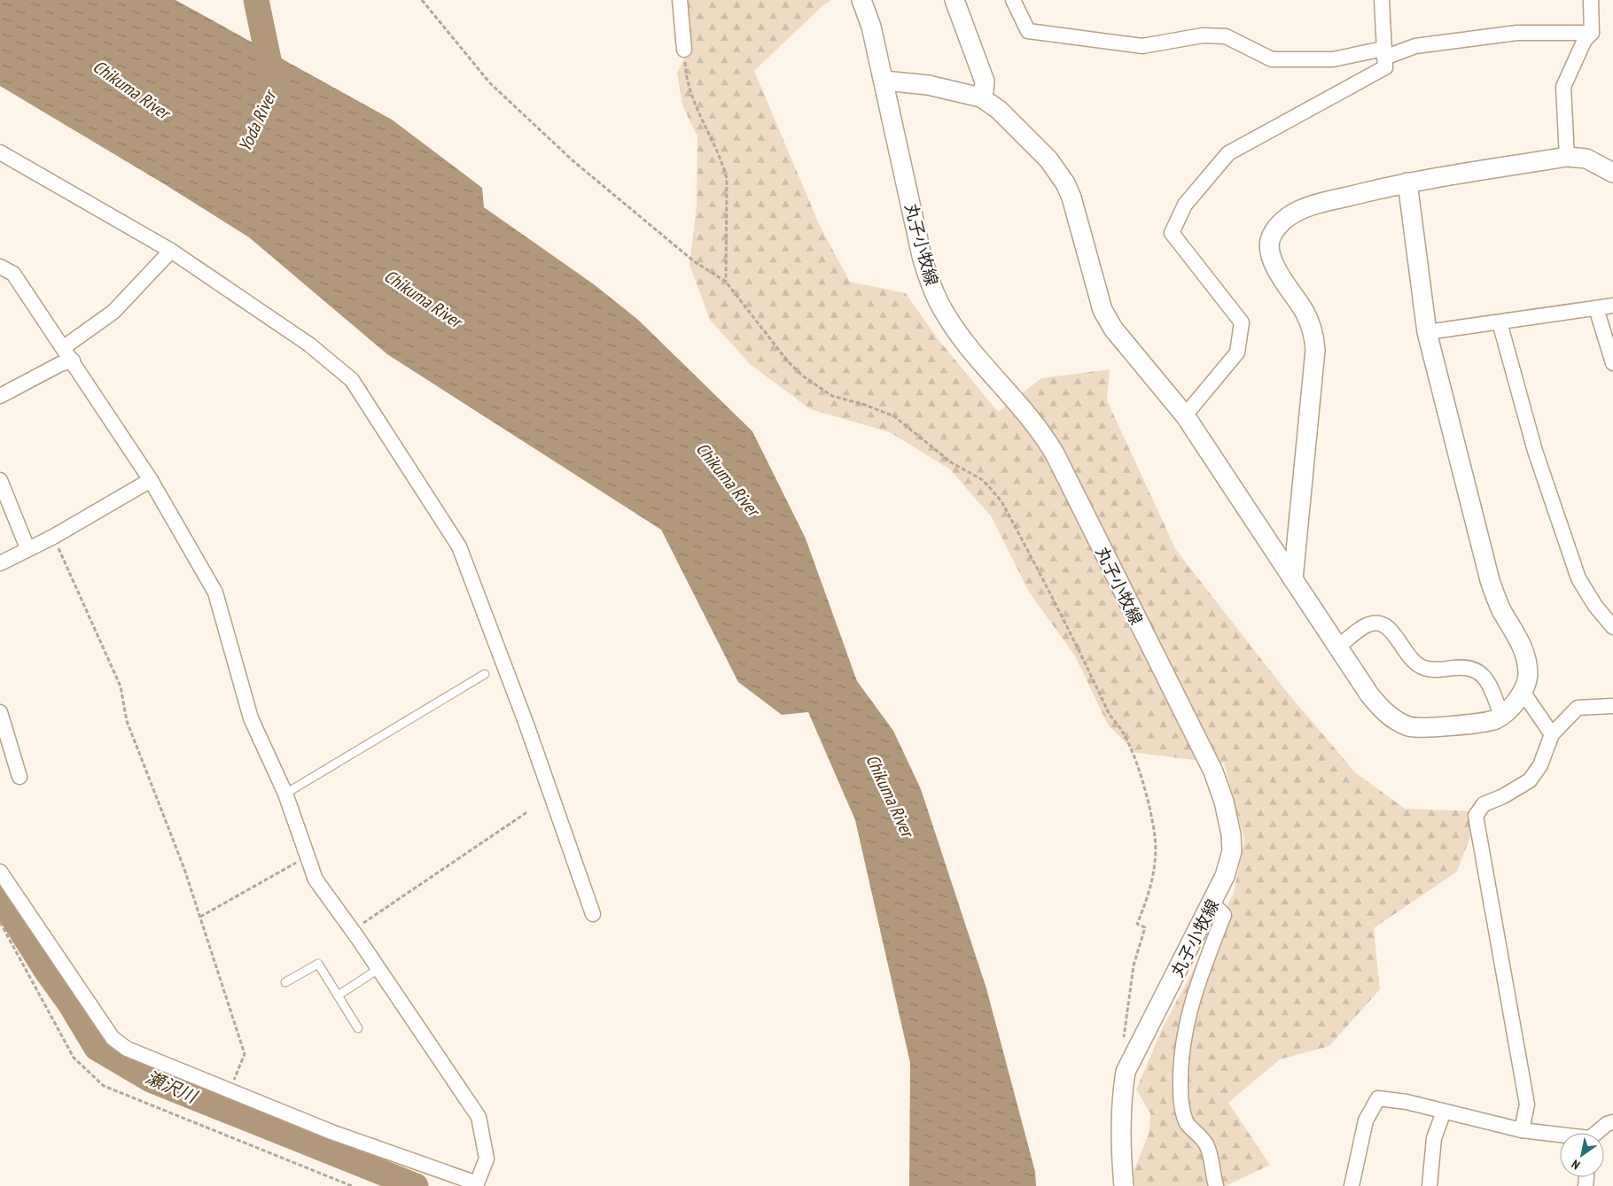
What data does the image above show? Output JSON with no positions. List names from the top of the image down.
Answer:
{
  "streets": {
    "street": ["丸子小牧線"]
  },
  "water": ["Chikuma River", "Yoda River", "瀬沢川"],
  "north": "bottom left"
}
